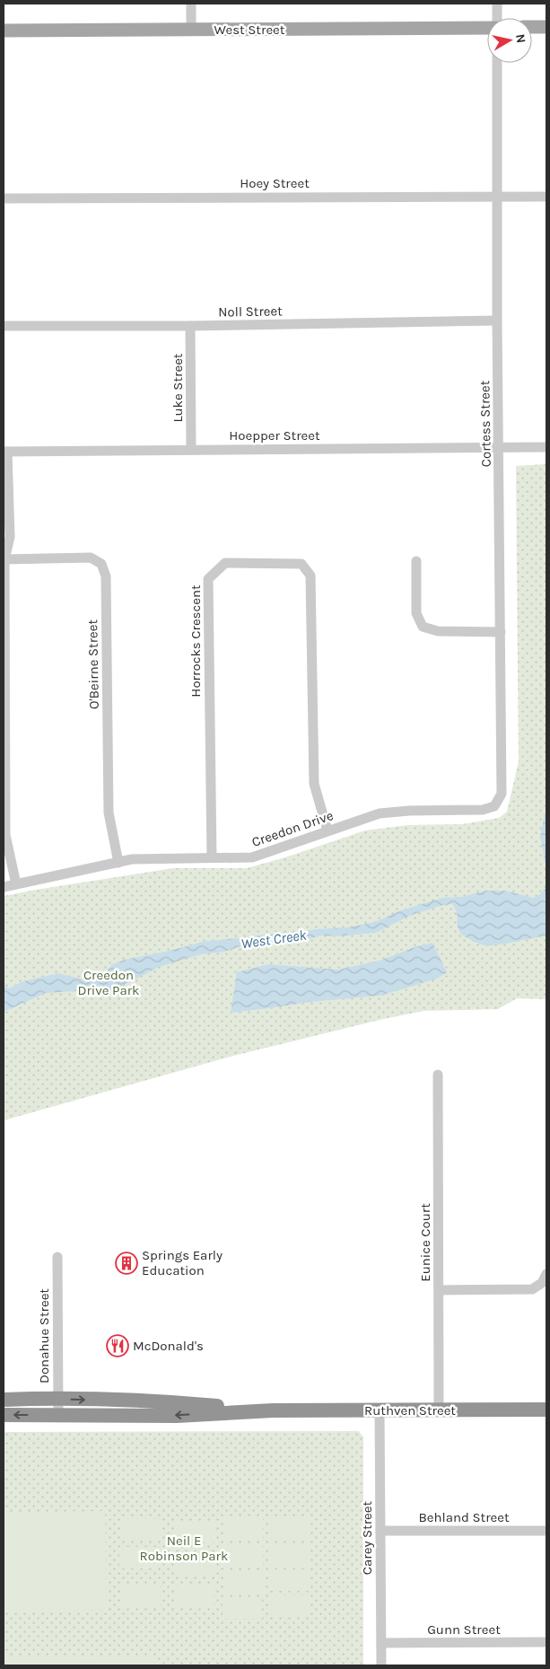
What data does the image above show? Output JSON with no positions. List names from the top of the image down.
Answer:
{
  "streets": {
    "highway": ["Ruthven Street"],
    "main road": ["West Street"],
    "street": [
      "Hoey Street",
      "Noll Street",
      "Luke Street",
      "Cortess Street",
      "Hoepper Street",
      "Horrocks Crescent",
      "O'Beirne Street",
      "Creedon Drive",
      "Eunice Court",
      "Donahue Street",
      "Behland Street",
      "Carey Street",
      "Gunn Street"
    ]
  },
  "crossings": [
    ["Hoey Street", "Cortess Street"],
    ["Noll Street", "Luke Street"],
    ["Noll Street", "Cortess Street"],
    ["Luke Street", "Hoepper Street"],
    ["Cortess Street", "Hoepper Street"],
    ["Cortess Street", "Creedon Drive"],
    ["Horrocks Crescent", "Creedon Drive"],
    ["O'Beirne Street", "Creedon Drive"],
    ["Eunice Court", "Ruthven Street"],
    ["Donahue Street", "Ruthven Street"],
    ["Ruthven Street", "Carey Street"],
    ["Behland Street", "Carey Street"],
    ["Carey Street", "Gunn Street"]
  ],
  "water": ["West Creek"],
  "parks": ["Creedon Drive Park", "Neil E Robinson Park"],
  "places": {
    "building": ["Springs Early Education"],
    "restaurant": ["McDonald's"]
  },
  "north": "right"
}
